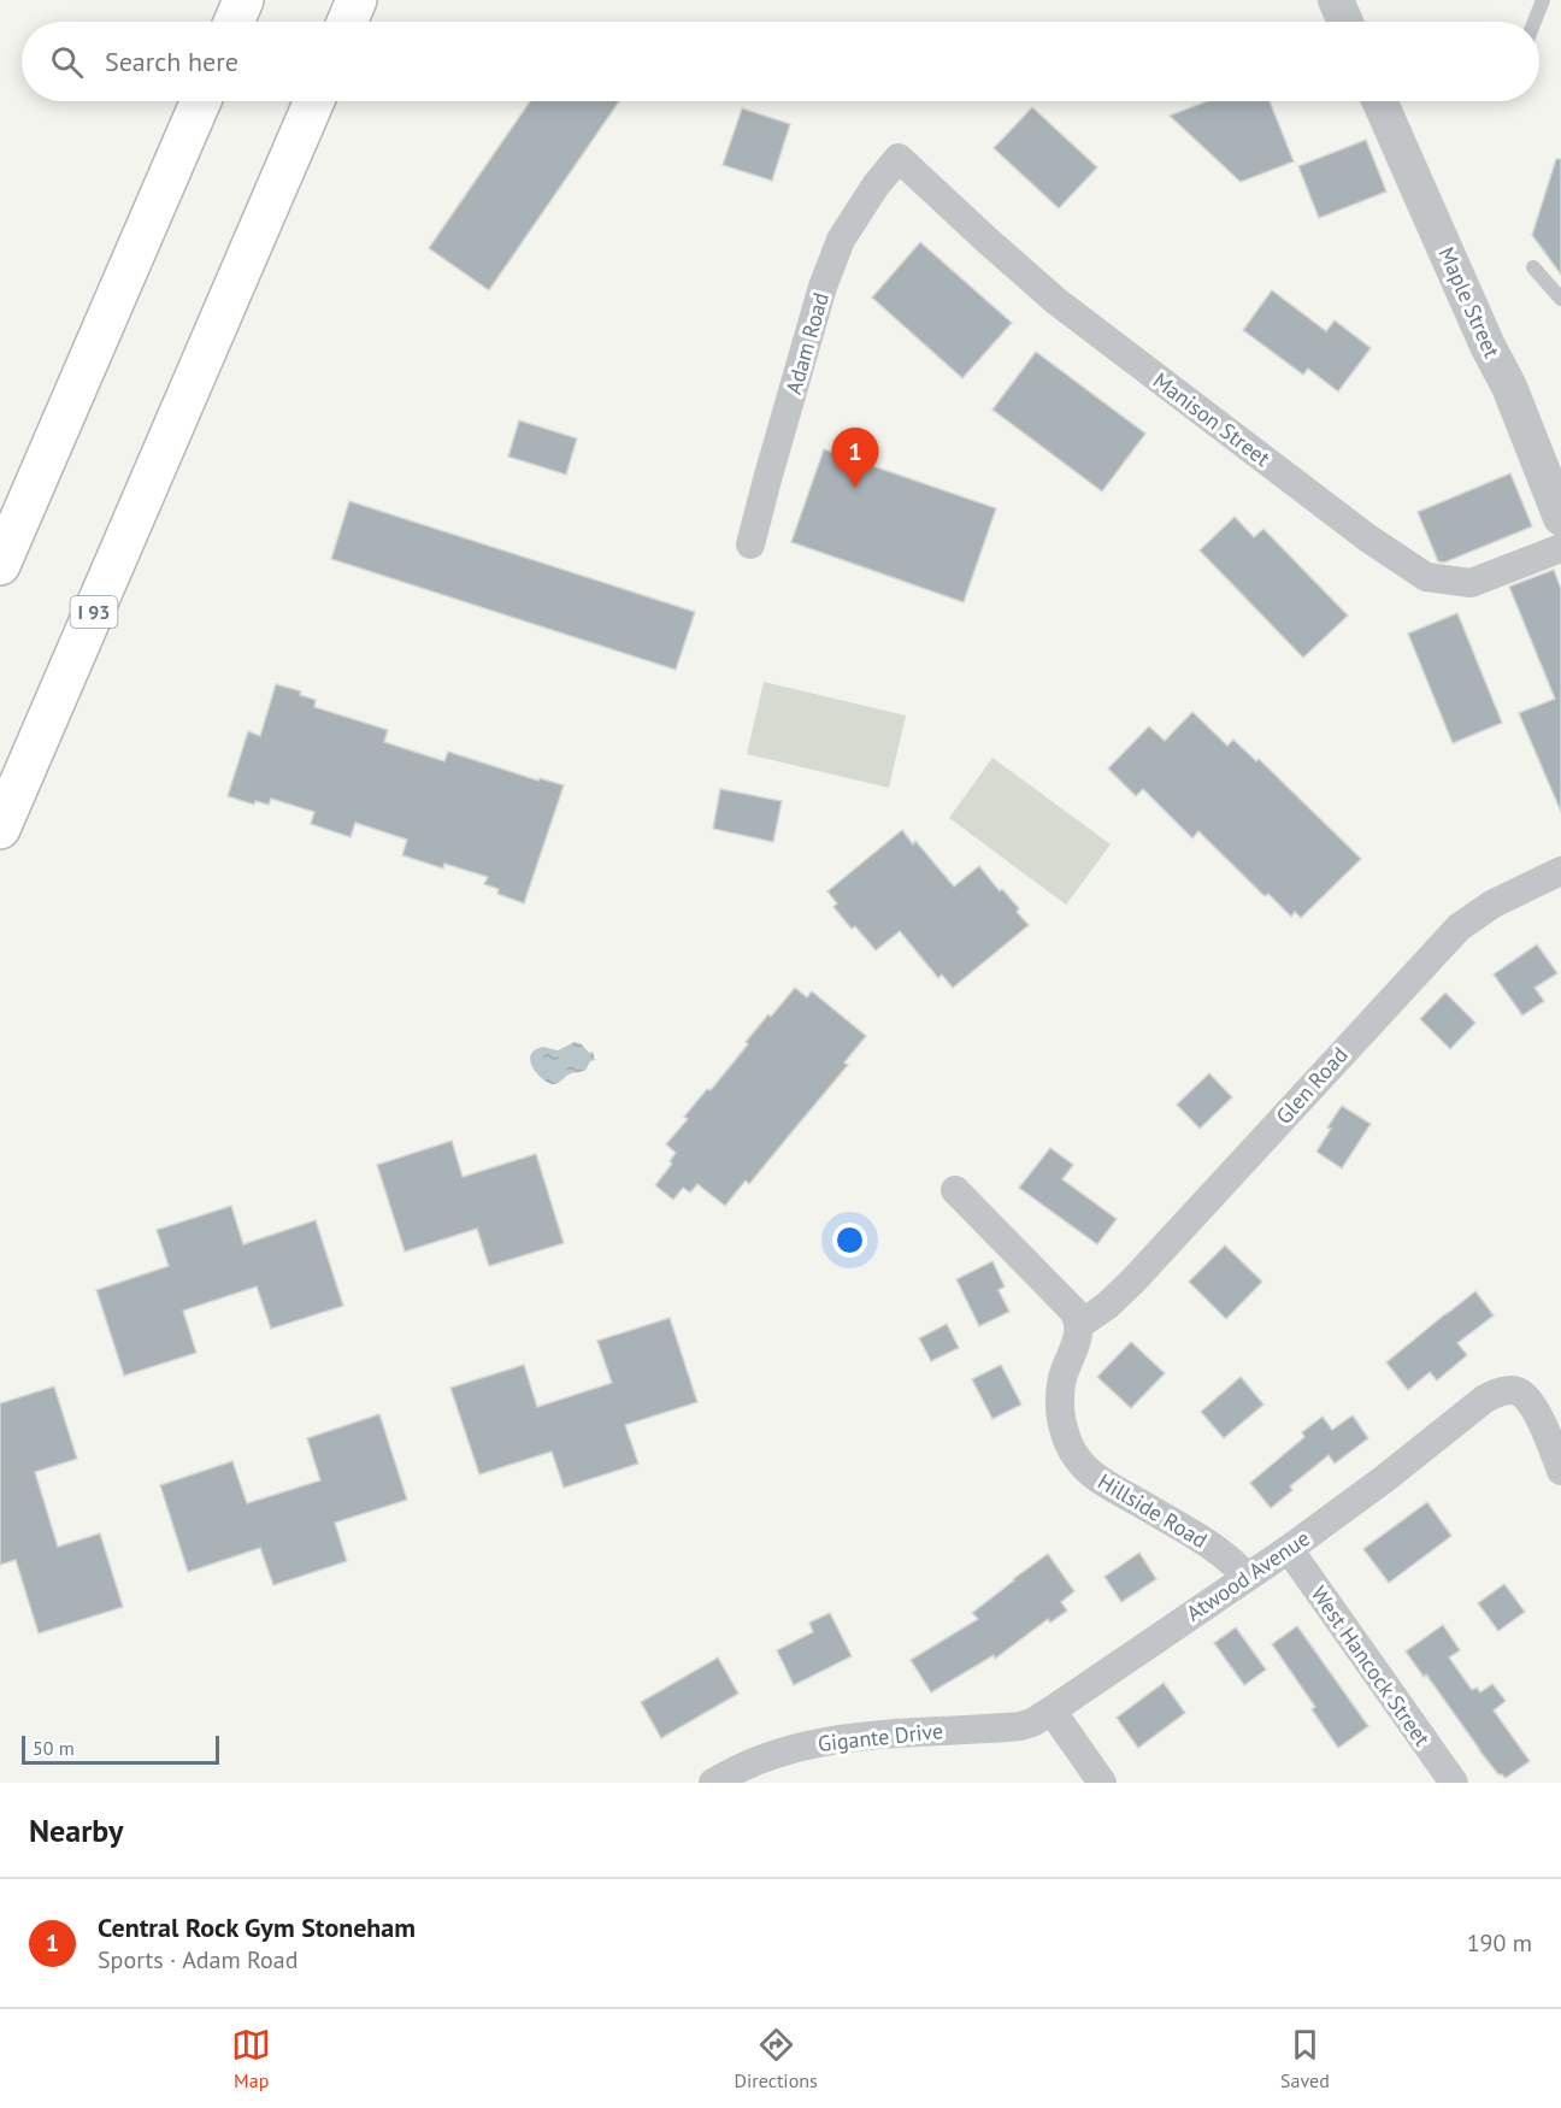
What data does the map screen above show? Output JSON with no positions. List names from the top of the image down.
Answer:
{
  "streets": {
    "highway": ["I 93"],
    "street": [
      "Maple Street",
      "Adam Road",
      "Manison Street",
      "Glen Road",
      "Hillside Road",
      "Atwood Avenue",
      "West Hancock Street",
      "Gigante Drive"
    ]
  },
  "crossings": [
    ["Adam Road", "Manison Street"],
    ["Glen Road", "Hillside Road"],
    ["Hillside Road", "Atwood Avenue"],
    ["Atwood Avenue", "West Hancock Street"],
    ["Atwood Avenue", "Gigante Drive"]
  ],
  "scale_bar": "50 m",
  "page": {
    "search": "Search here",
    "pins": "1",
    "scale": "50 m",
    "heading": "Nearby",
    "list": [
      {
        "mark": "1",
        "name": "Central Rock Gym Stoneham",
        "note": "Sports · Adam Road",
        "value": "190 m"
      }
    ],
    "nav": ["Map", "Directions", "Saved"]
  }
}
